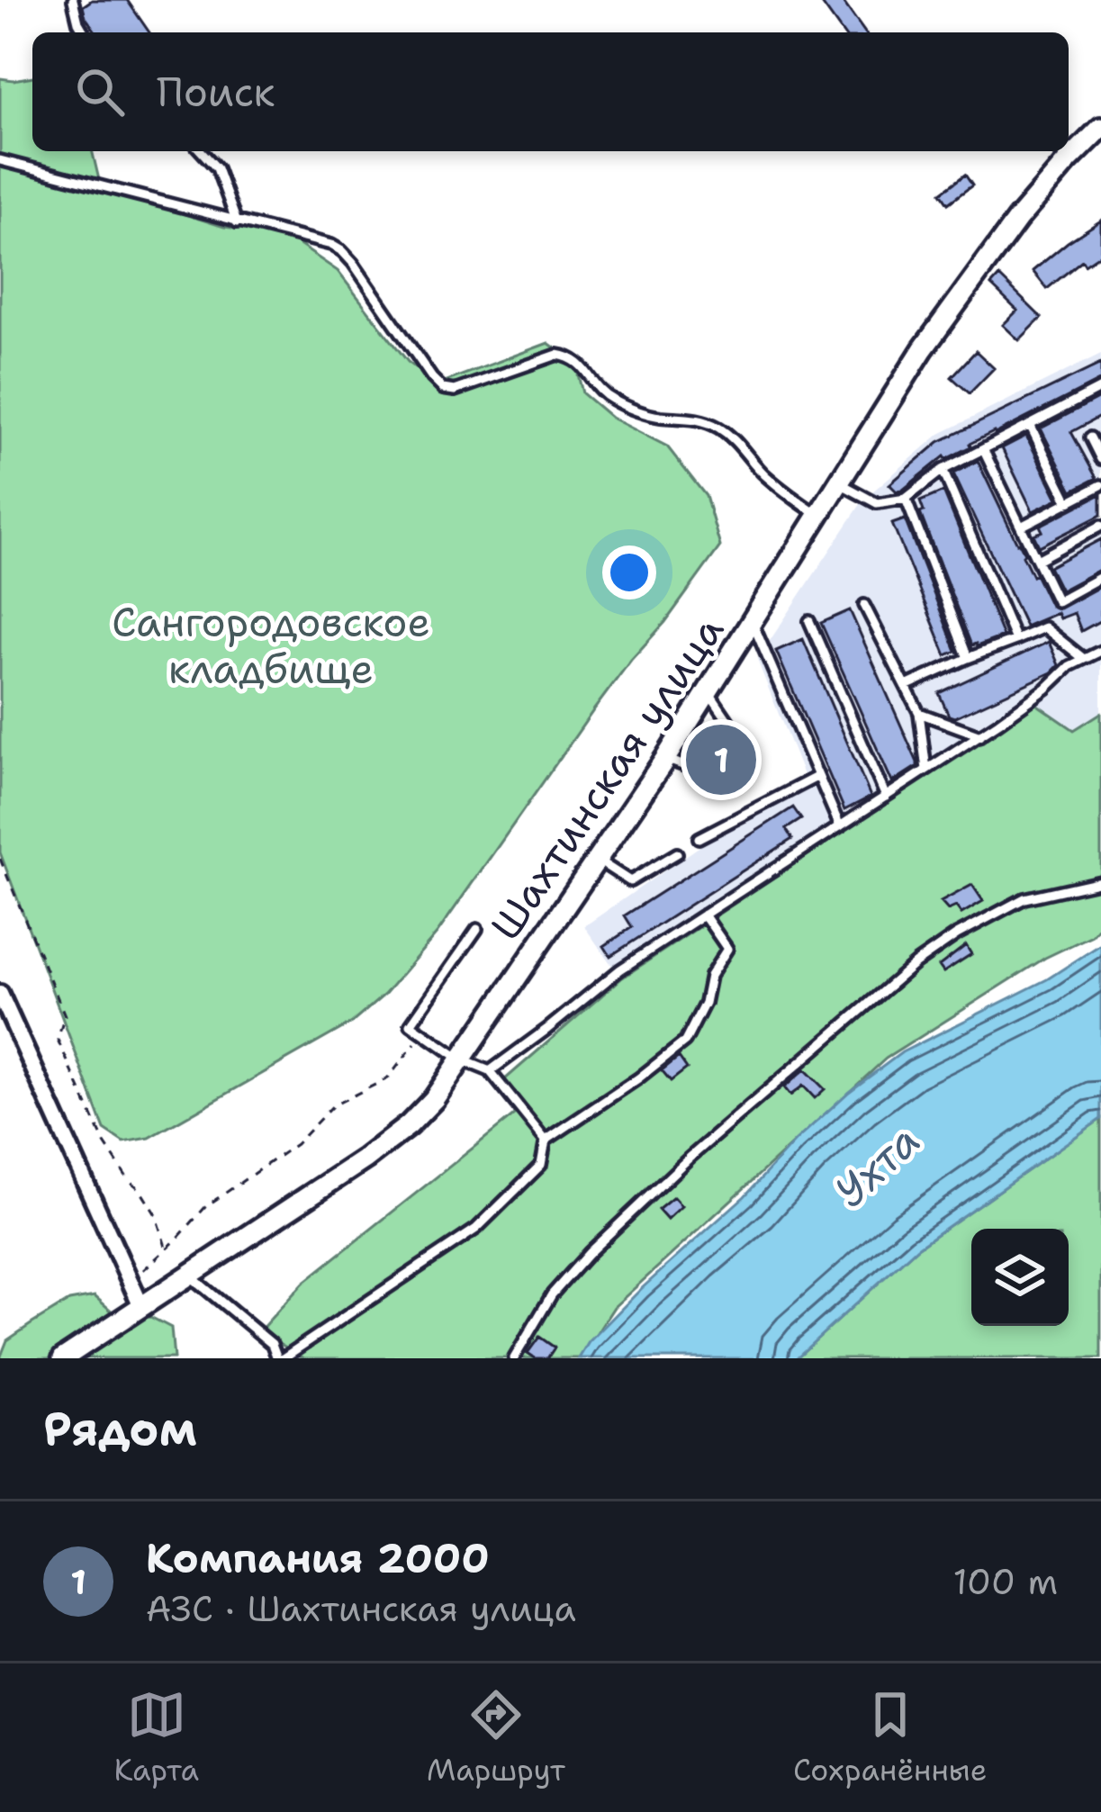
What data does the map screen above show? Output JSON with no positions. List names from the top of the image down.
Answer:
{
  "streets": {
    "street": ["Шахтинская улица"]
  },
  "water": ["Ухта"],
  "parks": ["Сангородовское кладбище"],
  "page": {
    "search": "Поиск",
    "pins": "1",
    "heading": "Рядом",
    "list": [
      {
        "mark": "1",
        "name": "Компания 2000",
        "note": "АЗС · Шахтинская улица",
        "value": "100 m"
      }
    ],
    "nav": ["Карта", "Маршрут", "Сохранённые"]
  }
}
